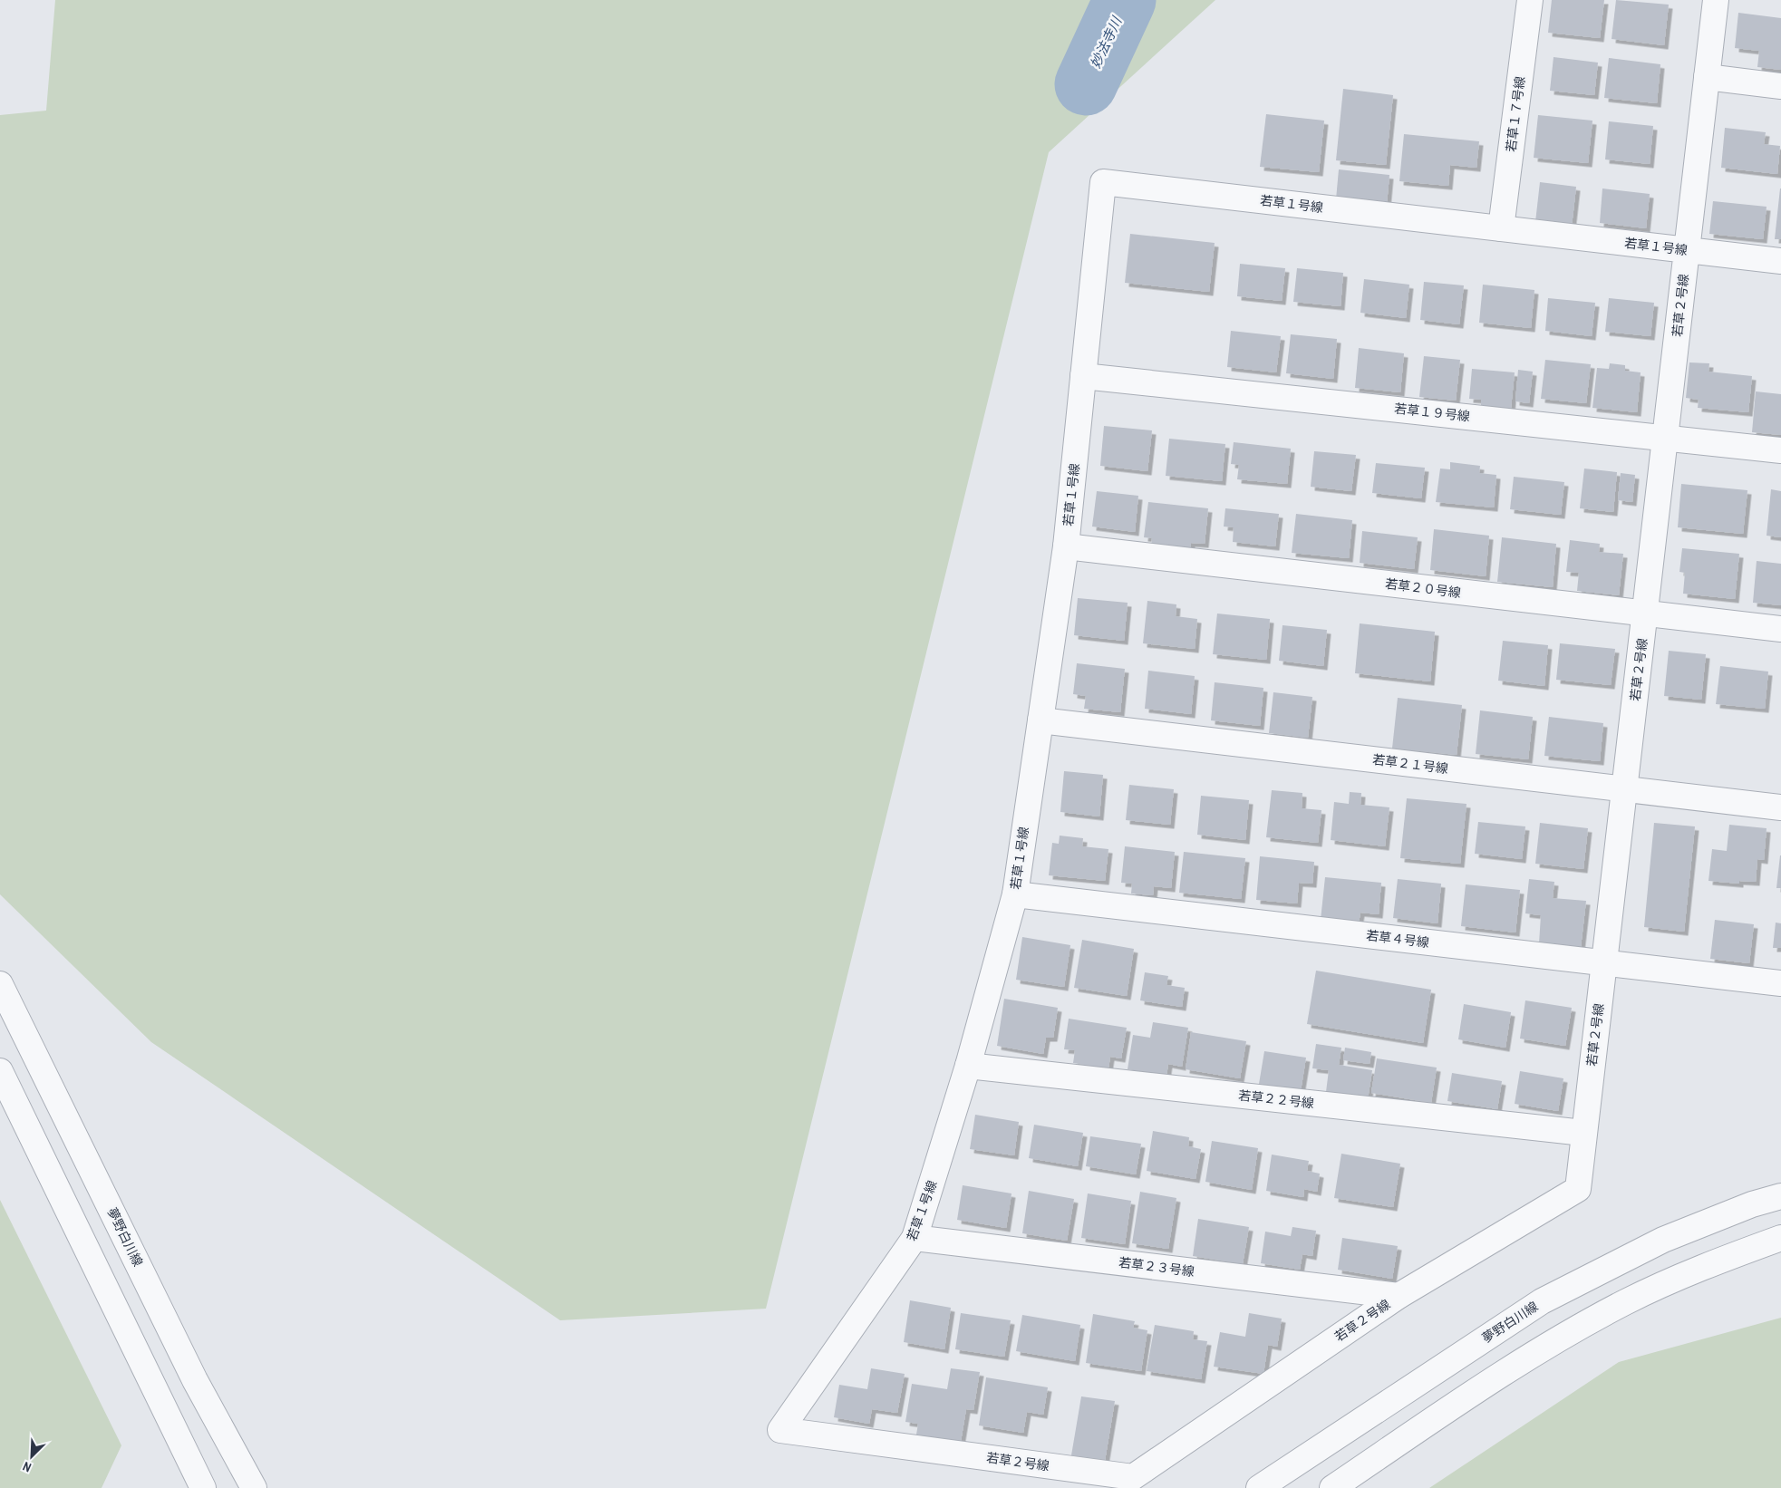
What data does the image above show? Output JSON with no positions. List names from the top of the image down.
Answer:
{
  "streets": {
    "street": [
      "若草１７号線",
      "若草１号線",
      "若草２号線",
      "若草１９号線",
      "若草２０号線",
      "若草２１号線",
      "若草４号線",
      "若草２２号線",
      "夢野白川線",
      "若草２３号線"
    ]
  },
  "crossings": [
    ["若草１７号線", "若草１号線"],
    ["若草１号線", "若草２号線"],
    ["若草１号線", "若草１９号線"],
    ["若草１号線", "若草２０号線"],
    ["若草１号線", "若草２１号線"],
    ["若草１号線", "若草４号線"],
    ["若草１号線", "若草２２号線"],
    ["若草１号線", "若草２３号線"],
    ["若草２号線", "若草１９号線"],
    ["若草２号線", "若草２０号線"],
    ["若草２号線", "若草２１号線"],
    ["若草２号線", "若草４号線"],
    ["若草２号線", "若草２２号線"],
    ["若草２号線", "若草２３号線"]
  ],
  "water": ["妙法寺川"],
  "north": "bottom left"
}
